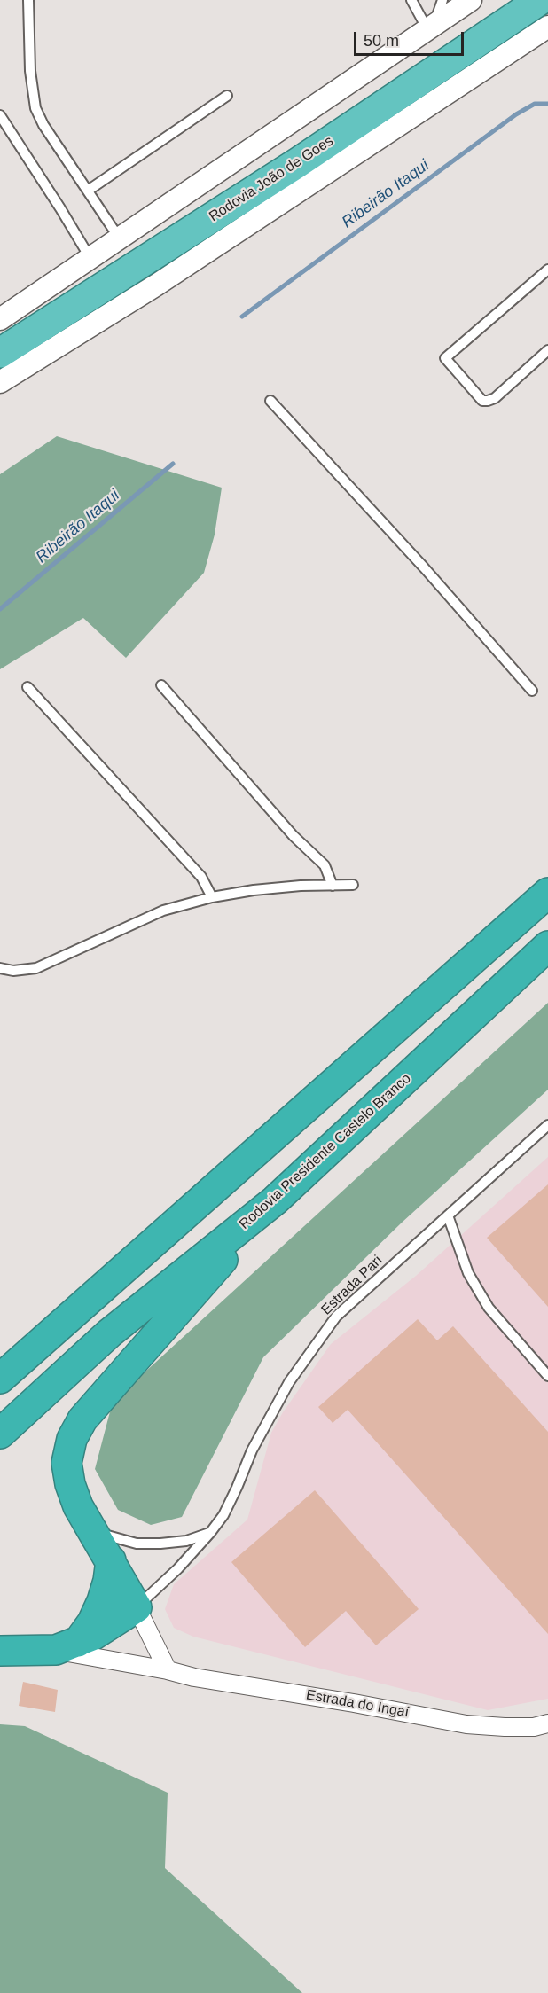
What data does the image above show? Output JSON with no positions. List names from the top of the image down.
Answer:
{
  "streets": {
    "highway": ["Rodovia João de Goes", "Rodovia Presidente Castelo Branco"],
    "street": ["Estrada do Ingaí"],
    "lane": ["Estrada Pari"]
  },
  "water": ["Ribeirão Itaqui"],
  "scale_bar": "50 m"
}
